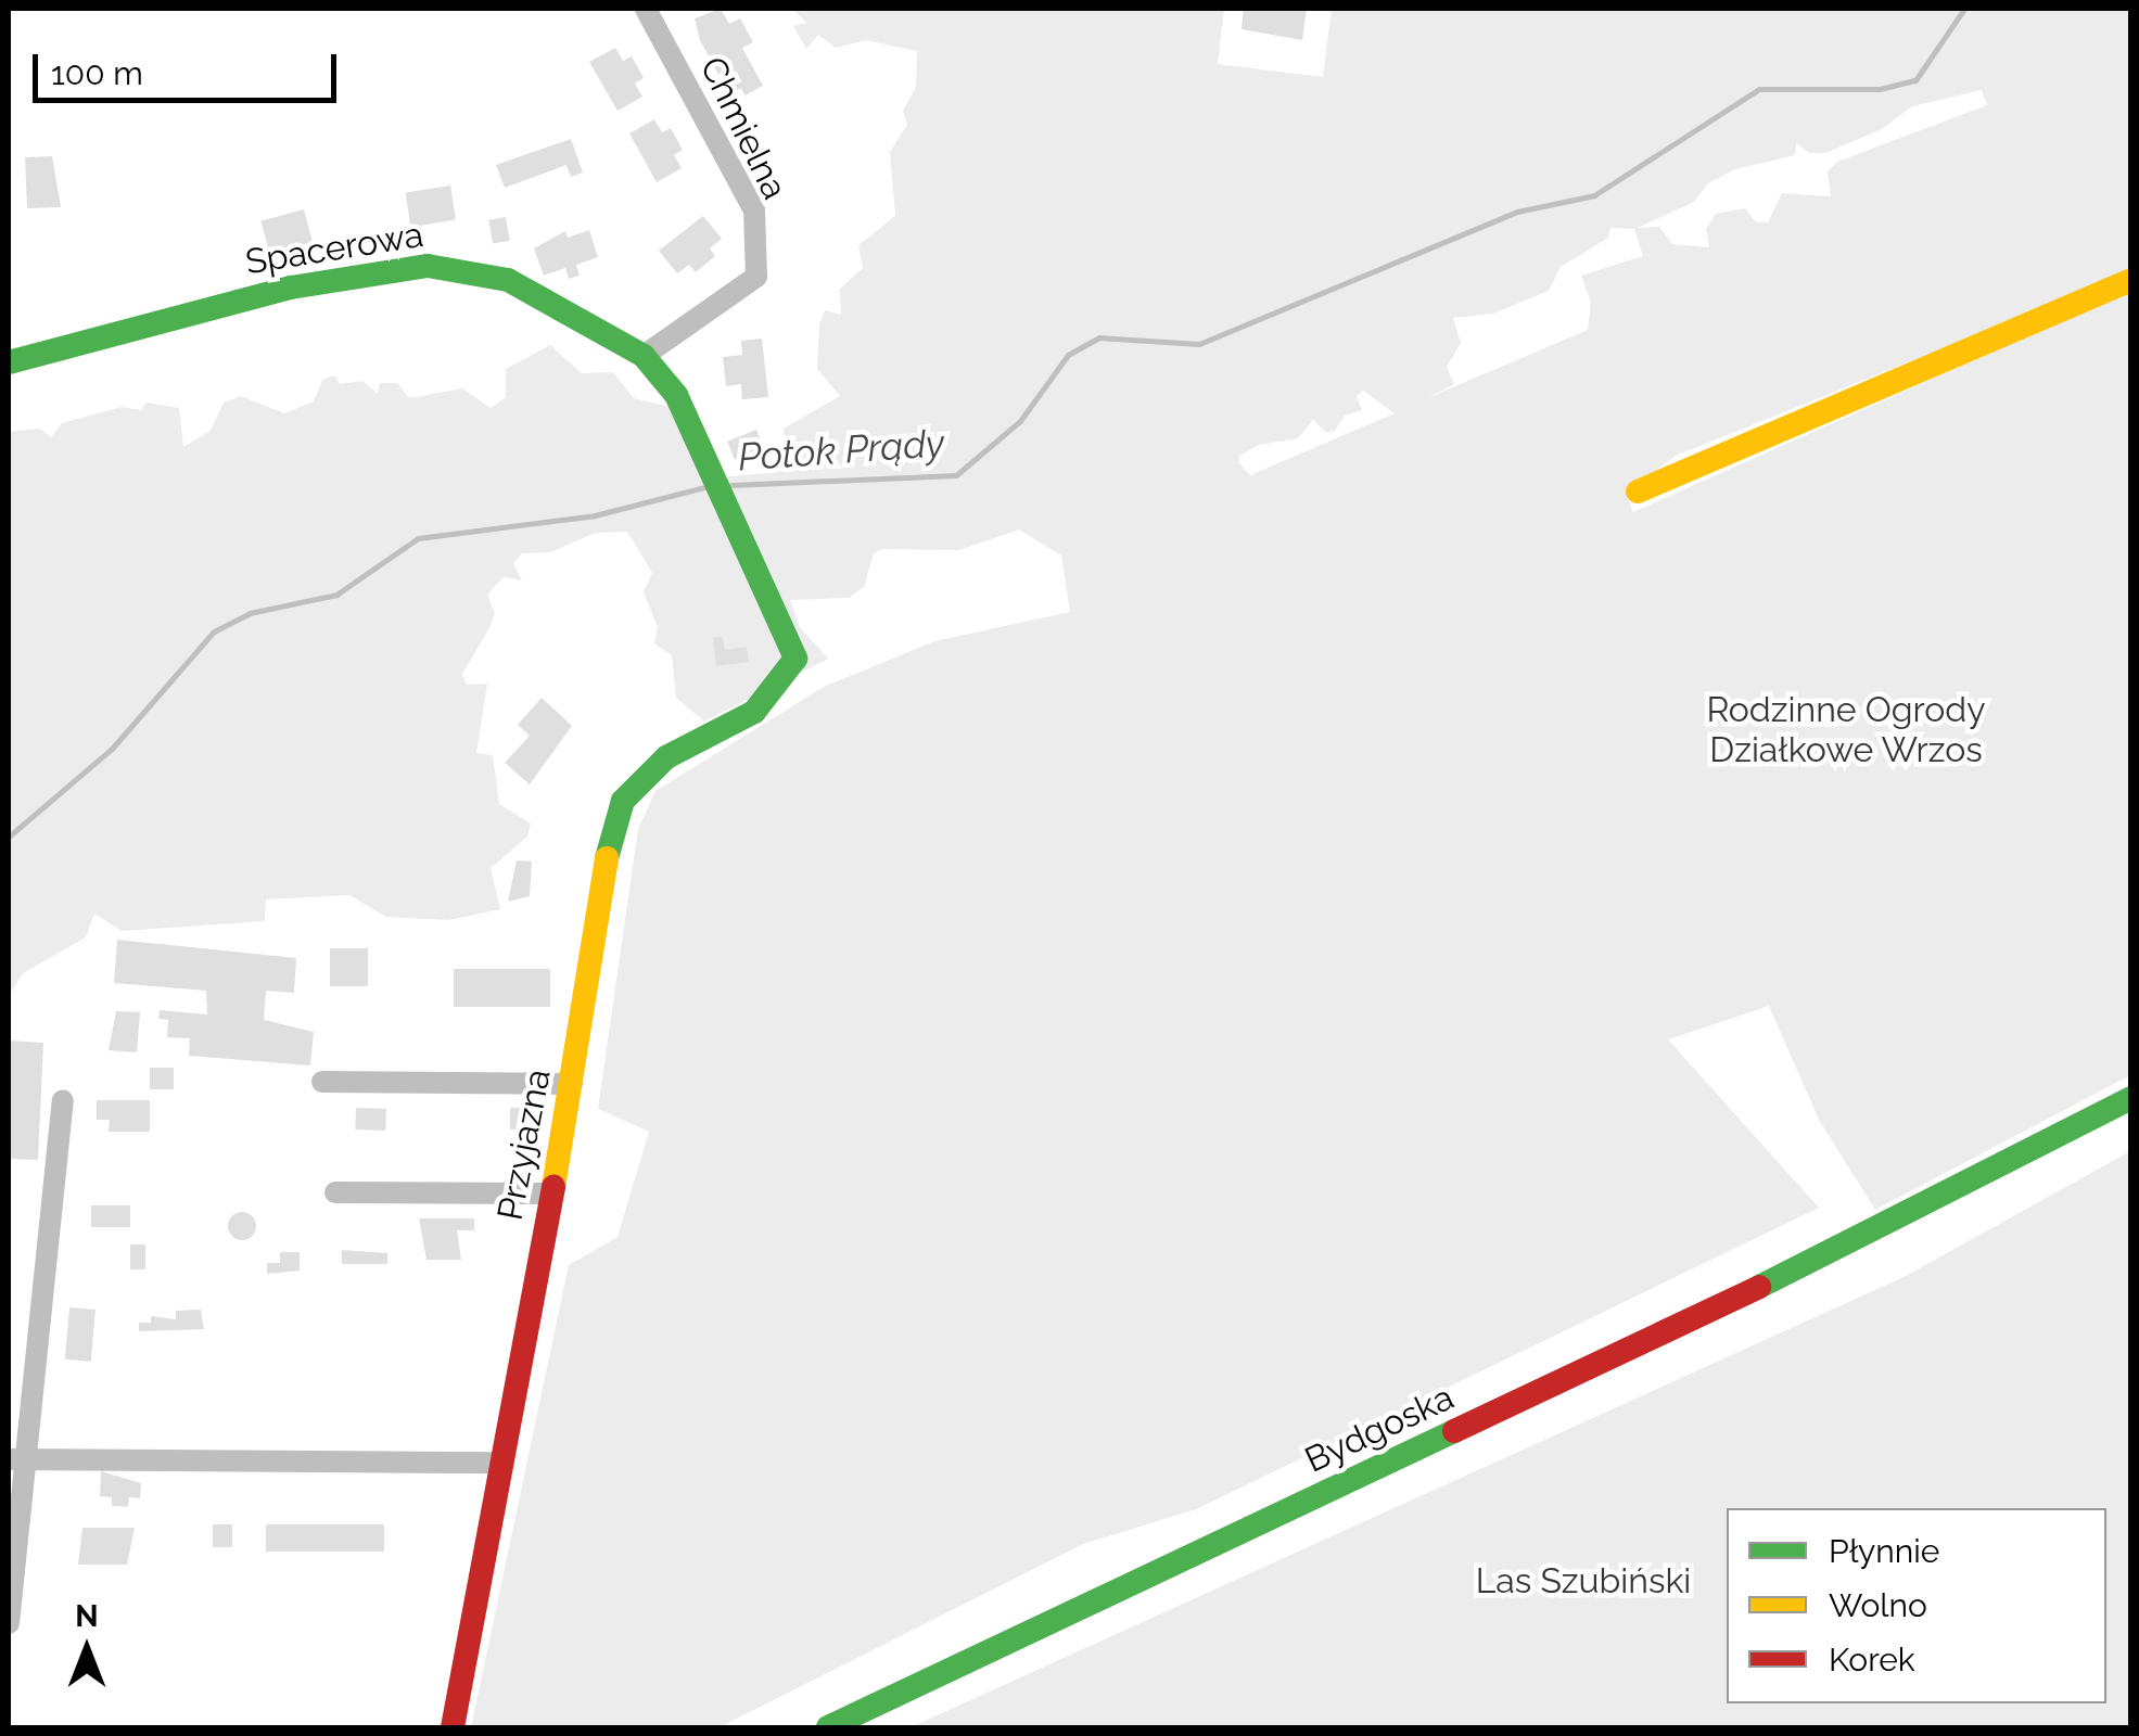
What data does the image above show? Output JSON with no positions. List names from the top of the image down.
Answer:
{
  "streets": {
    "street": [
      "Chmielna",
      "Spacerowa",
      "Przyjazna",
      "Bydgoska"
    ]
  },
  "crossings": [
    ["Chmielna", "Spacerowa"],
    ["Spacerowa", "Przyjazna"]
  ],
  "water": ["Potok Prądy"],
  "parks": ["Rodzinne Ogrody Działkowe Wrzos", "Las Szubiński"],
  "legend": ["Płynnie", "Wolno", "Korek"],
  "scale_bar": "100 m",
  "north": "top"
}
